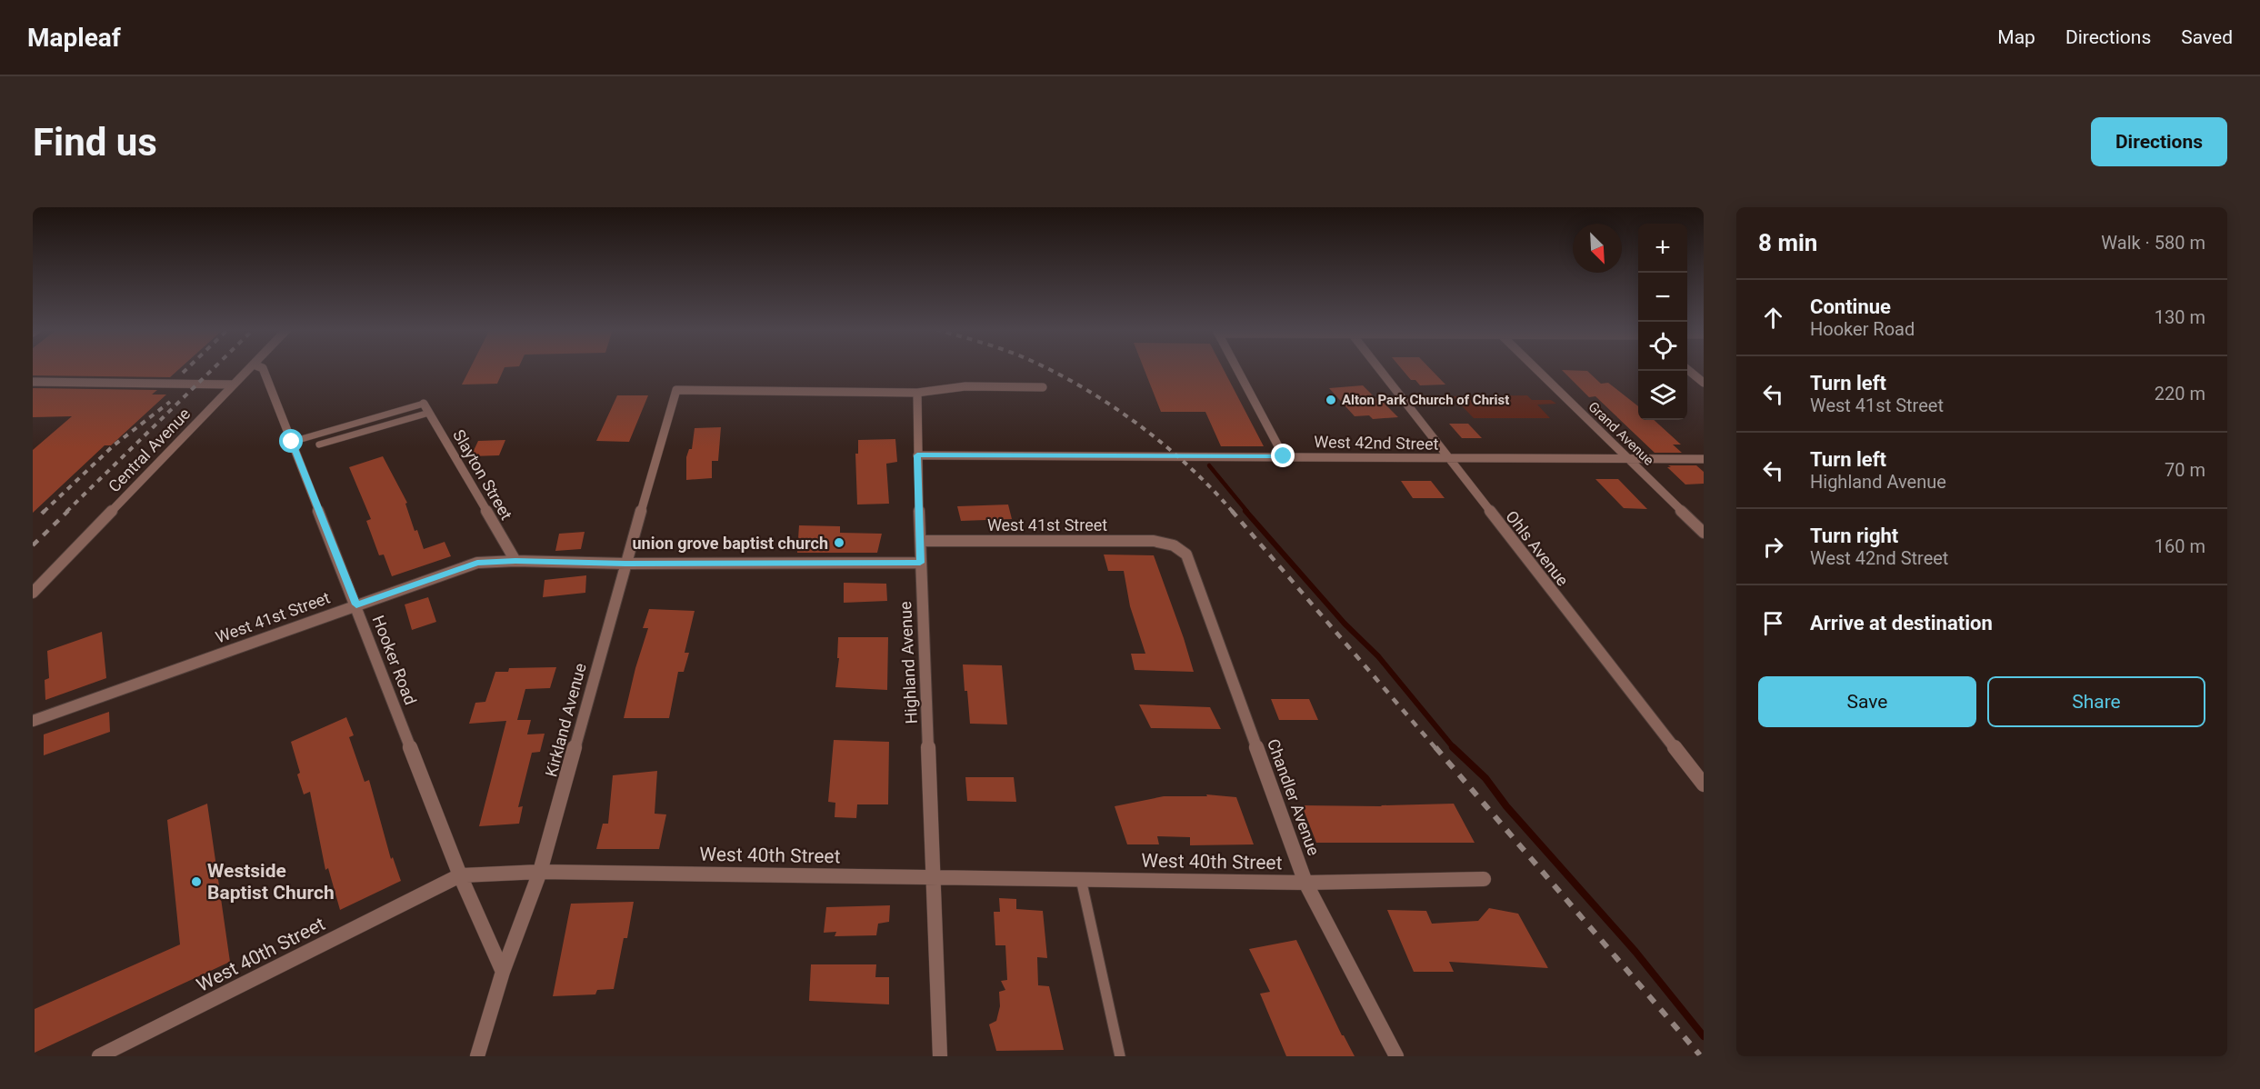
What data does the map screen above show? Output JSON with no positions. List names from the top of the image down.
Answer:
{
  "streets": {
    "street": [
      "Grand Avenue",
      "West 42nd Street",
      "Central Avenue",
      "Slayton Street",
      "West 41st Street",
      "Ohls Avenue",
      "Hooker Road",
      "Highland Avenue",
      "Kirkland Avenue",
      "Chandler Avenue",
      "West 40th Street"
    ]
  },
  "crossings": [
    ["Grand Avenue", "West 42nd Street"],
    ["West 42nd Street", "Ohls Avenue"],
    ["West 42nd Street", "Highland Avenue"],
    ["Slayton Street", "West 41st Street"],
    ["West 41st Street", "Hooker Road"],
    ["West 41st Street", "Highland Avenue"],
    ["West 41st Street", "Kirkland Avenue"],
    ["West 41st Street", "Chandler Avenue"],
    ["Hooker Road", "Kirkland Avenue"],
    ["Hooker Road", "West 40th Street"],
    ["Highland Avenue", "Kirkland Avenue"],
    ["Highland Avenue", "West 40th Street"],
    ["Kirkland Avenue", "West 40th Street"],
    ["Chandler Avenue", "West 40th Street"]
  ],
  "places": ["Alton Park Church of Christ", "union grove baptist church", "Westside Baptist Church"],
  "north": "bottom right",
  "page": {
    "header": "Mapleaf",
    "nav": ["Map", "Directions", "Saved"],
    "buttons": [
      "Directions",
      ["Save", "Share"]
    ],
    "title": "Find us",
    "heading": ["8 min", "Walk · 580 m"],
    "map_buttons": ["+", "−"],
    "list": [
      ["Continue", "Hooker Road", "130 m"],
      ["Turn left", "West 41st Street", "220 m"],
      ["Turn left", "Highland Avenue", "70 m"],
      ["Turn right", "West 42nd Street", "160 m"],
      "Arrive at destination"
    ]
  }
}
